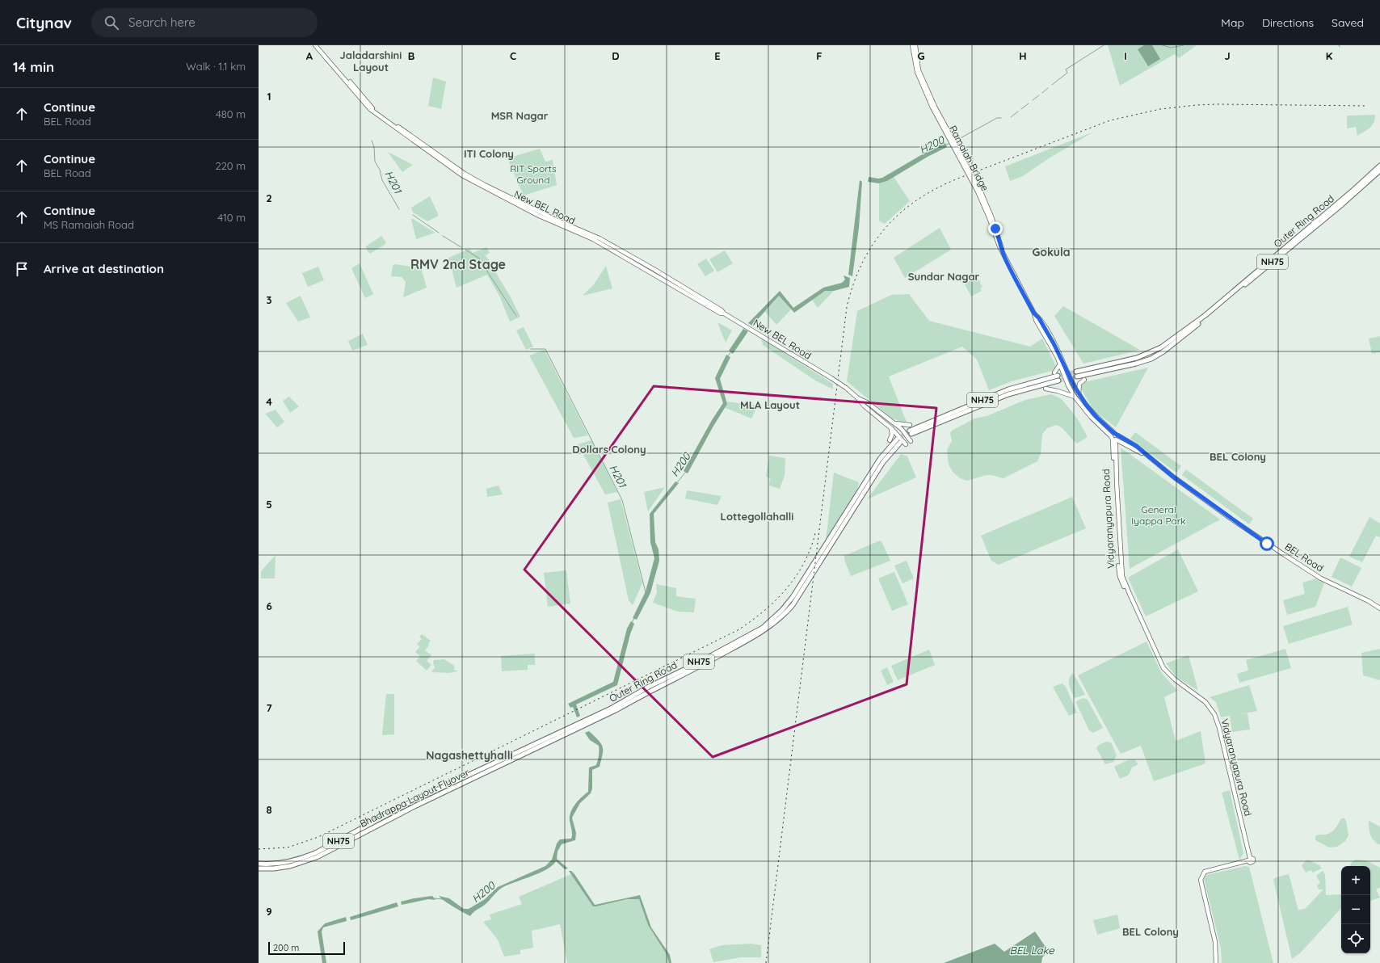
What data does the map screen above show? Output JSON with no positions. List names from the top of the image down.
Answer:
{
  "streets": {
    "highway": ["Outer Ring Road", "NH75", "Bhadrappa Layout Flyover"],
    "main road": [
      "Ramaiah Bridge",
      "New BEL Road",
      "Vidyaranyapura Road",
      "BEL Road"
    ]
  },
  "crossings": [
    ["Ramaiah Bridge", "BEL Road"],
    ["Outer Ring Road", "NH75"],
    ["Outer Ring Road", "Bhadrappa Layout Flyover"],
    ["Vidyaranyapura Road", "BEL Road"]
  ],
  "districts": [
    "Jaladarshini Layout",
    "MSR Nagar",
    "ITI Colony",
    "Gokula",
    "RMV 2nd Stage",
    "Sundar Nagar",
    "MLA Layout",
    "Dollars Colony",
    "BEL Colony",
    "Lottegollahalli",
    "Nagashettyhalli",
    "BEL Colony"
  ],
  "water": ["H200", "H201", "BEL Lake"],
  "parks": ["RIT Sports Ground", "General Iyappa Park"],
  "scale_bar": "200 m",
  "page": {
    "header": "Citynav",
    "search": "Search here",
    "nav": ["Map", "Directions", "Saved"],
    "heading": ["14 min", "Walk · 1.1 km"],
    "list": [
      ["Continue", "BEL Road", "480 m"],
      ["Continue", "BEL Road", "220 m"],
      ["Continue", "MS Ramaiah Road", "410 m"],
      "Arrive at destination"
    ],
    "map_buttons": ["+", "−"],
    "scale": "200 m"
  },
  "grid": {
    "columns": [
      "A",
      "B",
      "C",
      "D",
      "E",
      "F",
      "G",
      "H",
      "I",
      "J",
      "K"
    ],
    "rows": [
      "1",
      "2",
      "3",
      "4",
      "5",
      "6",
      "7",
      "8",
      "9"
    ]
  }
}
